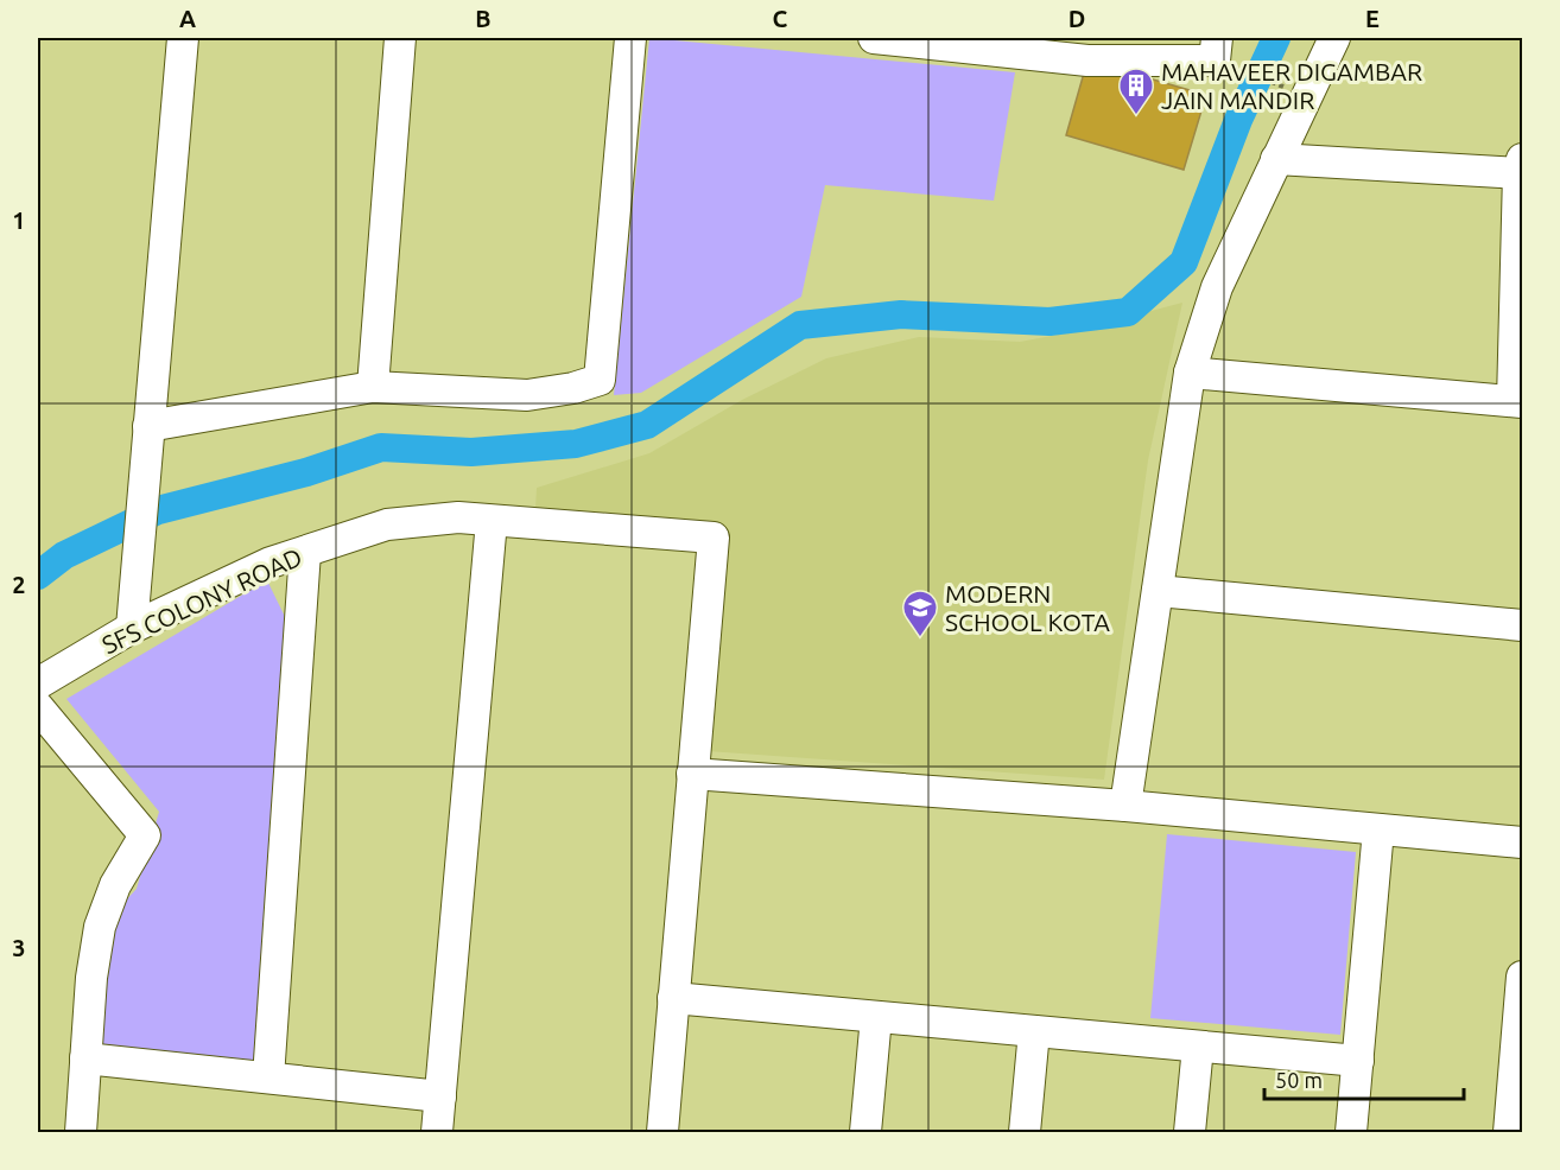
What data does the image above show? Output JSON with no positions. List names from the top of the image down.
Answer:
{
  "streets": {
    "street": ["SFS COLONY ROAD"]
  },
  "places": {
    "building": ["MAHAVEER DIGAMBAR JAIN MANDIR"],
    "school or university": ["MODERN SCHOOL KOTA"]
  },
  "scale_bar": "50 m",
  "grid": {
    "columns": [
      "A",
      "B",
      "C",
      "D",
      "E"
    ],
    "rows": ["1", "2", "3"]
  }
}
